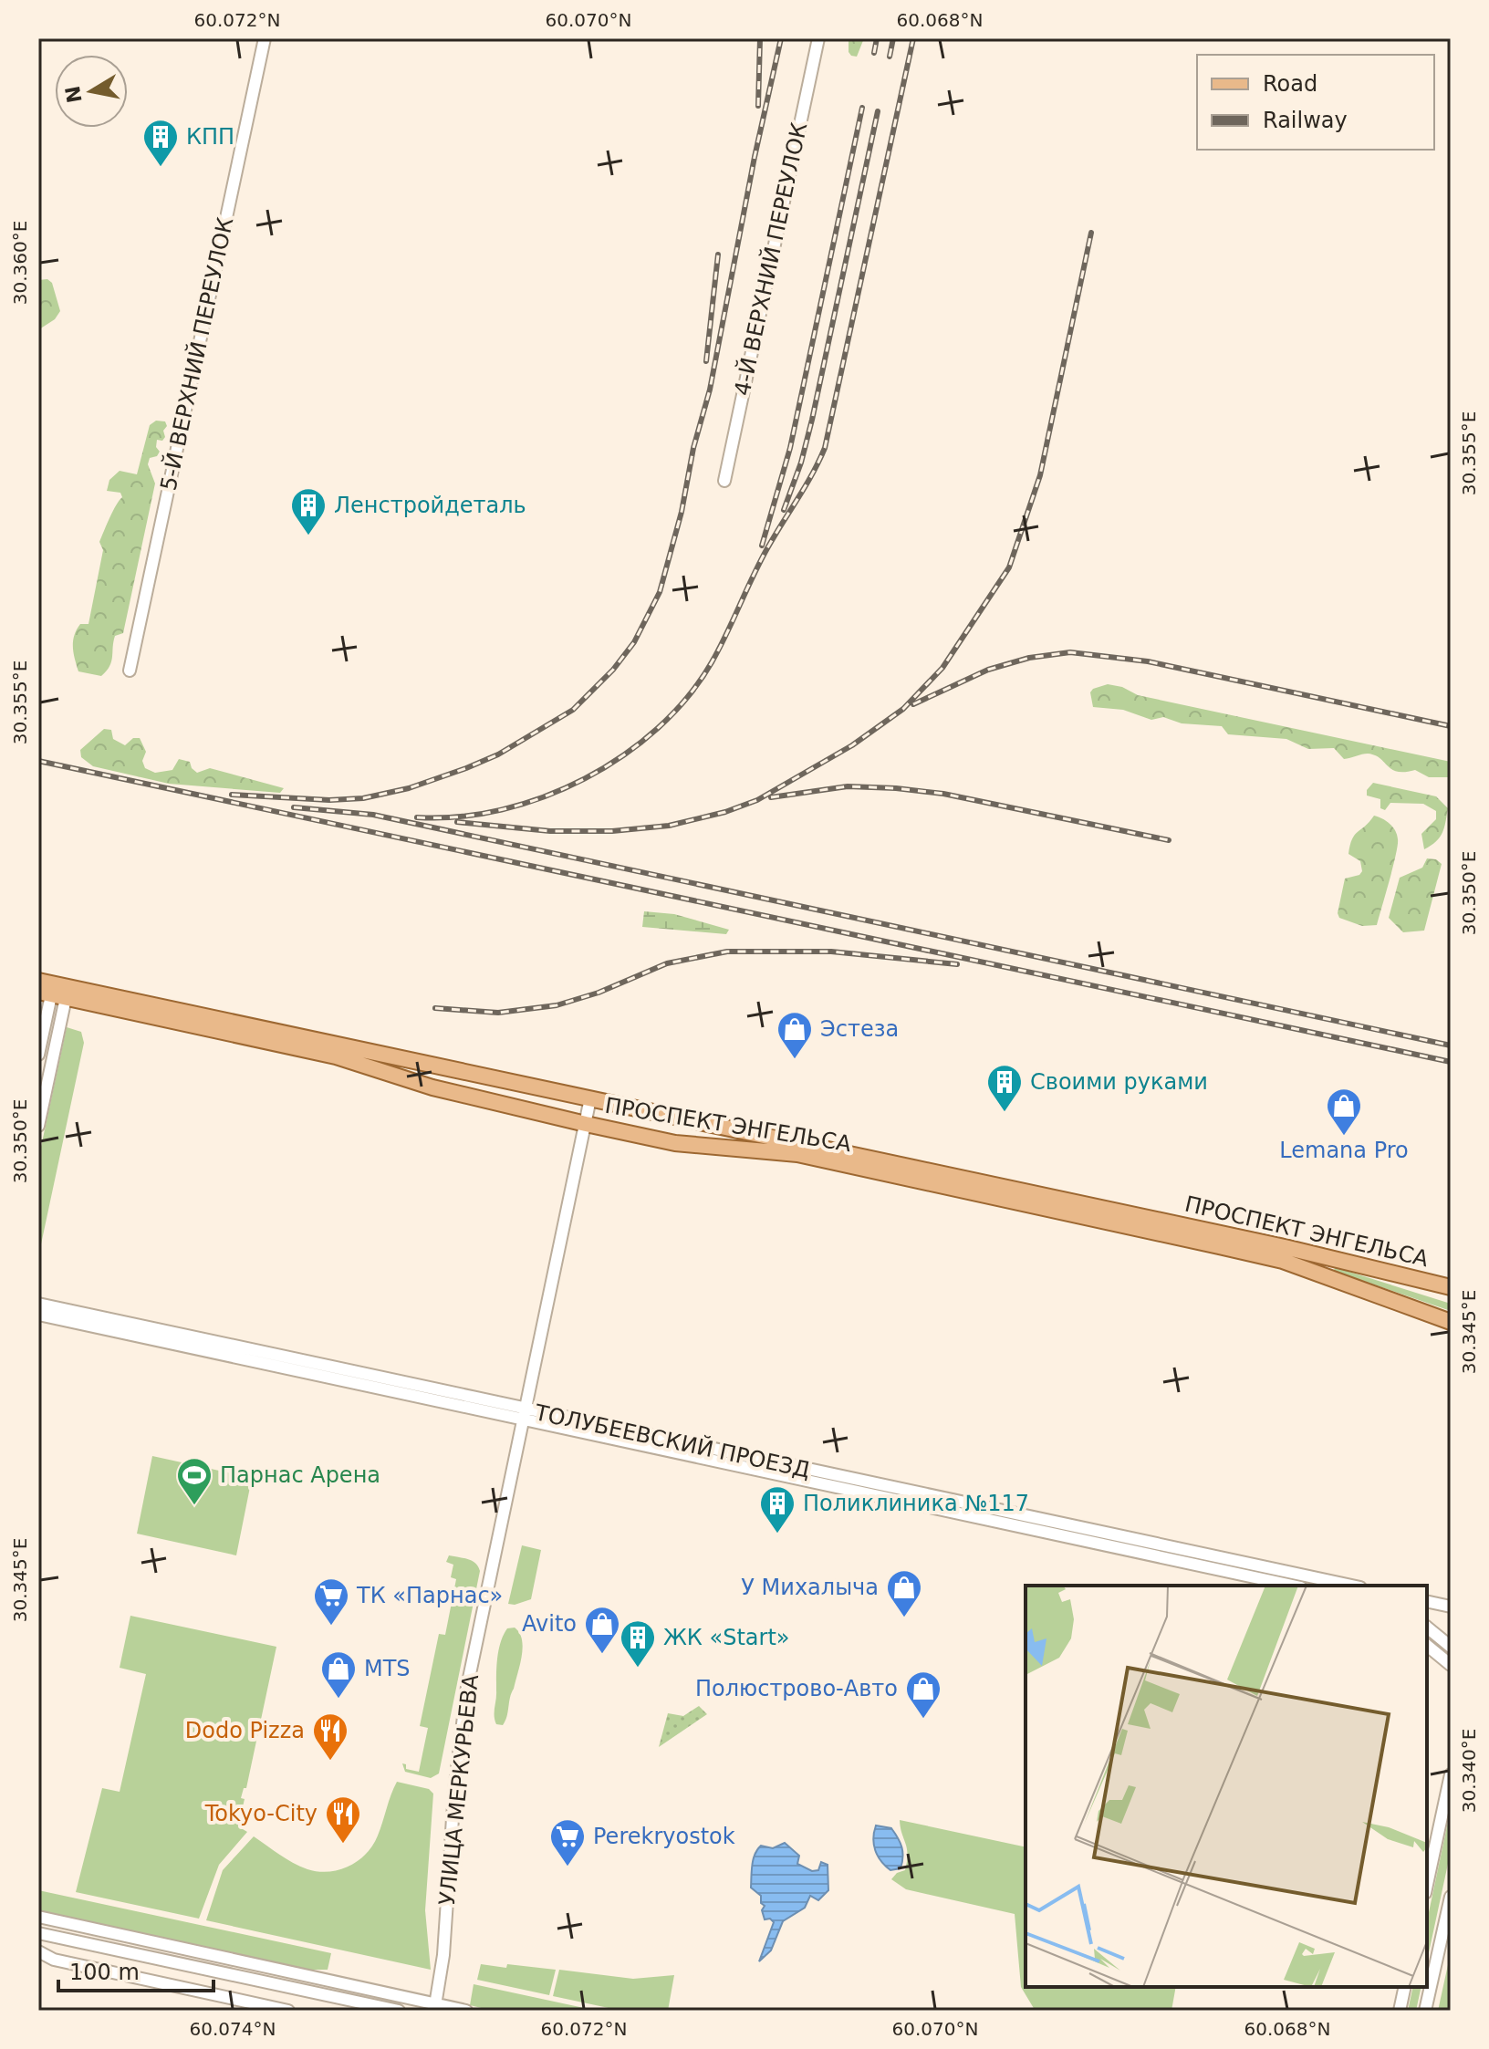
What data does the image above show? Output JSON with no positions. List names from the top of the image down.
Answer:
{
  "streets": {
    "main road": ["ПРОСПЕКТ ЭНГЕЛЬСА"],
    "street": [
      "4-Й ВЕРХНИЙ ПЕРЕУЛОК",
      "5-Й ВЕРХНИЙ ПЕРЕУЛОК",
      "ТОЛУБЕЕВСКИЙ ПРОЕЗД",
      "УЛИЦА МЕРКУРЬЕВА"
    ]
  },
  "crossings": [
    ["ПРОСПЕКТ ЭНГЕЛЬСА", "УЛИЦА МЕРКУРЬЕВА"],
    ["ТОЛУБЕЕВСКИЙ ПРОЕЗД", "УЛИЦА МЕРКУРЬЕВА"]
  ],
  "places": {
    "building": [
      "КПП",
      "Ленстройдеталь",
      "Своими руками",
      "Поликлиника №117",
      "ЖК «Start»"
    ],
    "shop": [
      "Эстеза",
      "Lemana Pro",
      "У Михалыча",
      "Avito",
      "MTS",
      "Полюстрово-Авто"
    ],
    "sports": ["Парнас Арена"],
    "supermarket": ["ТК «Парнас»", "Perekryostok"],
    "restaurant": ["Dodo Pizza", "Tokyo-City"]
  },
  "legend": ["Road", "Railway"],
  "scale_bar": "100 m",
  "north": "left",
  "coordinates": [
    "60.072°N",
    "60.070°N",
    "60.068°N",
    "30.360°E",
    "30.355°E",
    "30.350°E",
    "30.345°E",
    "30.340°E",
    "60.074°N"
  ]
}
